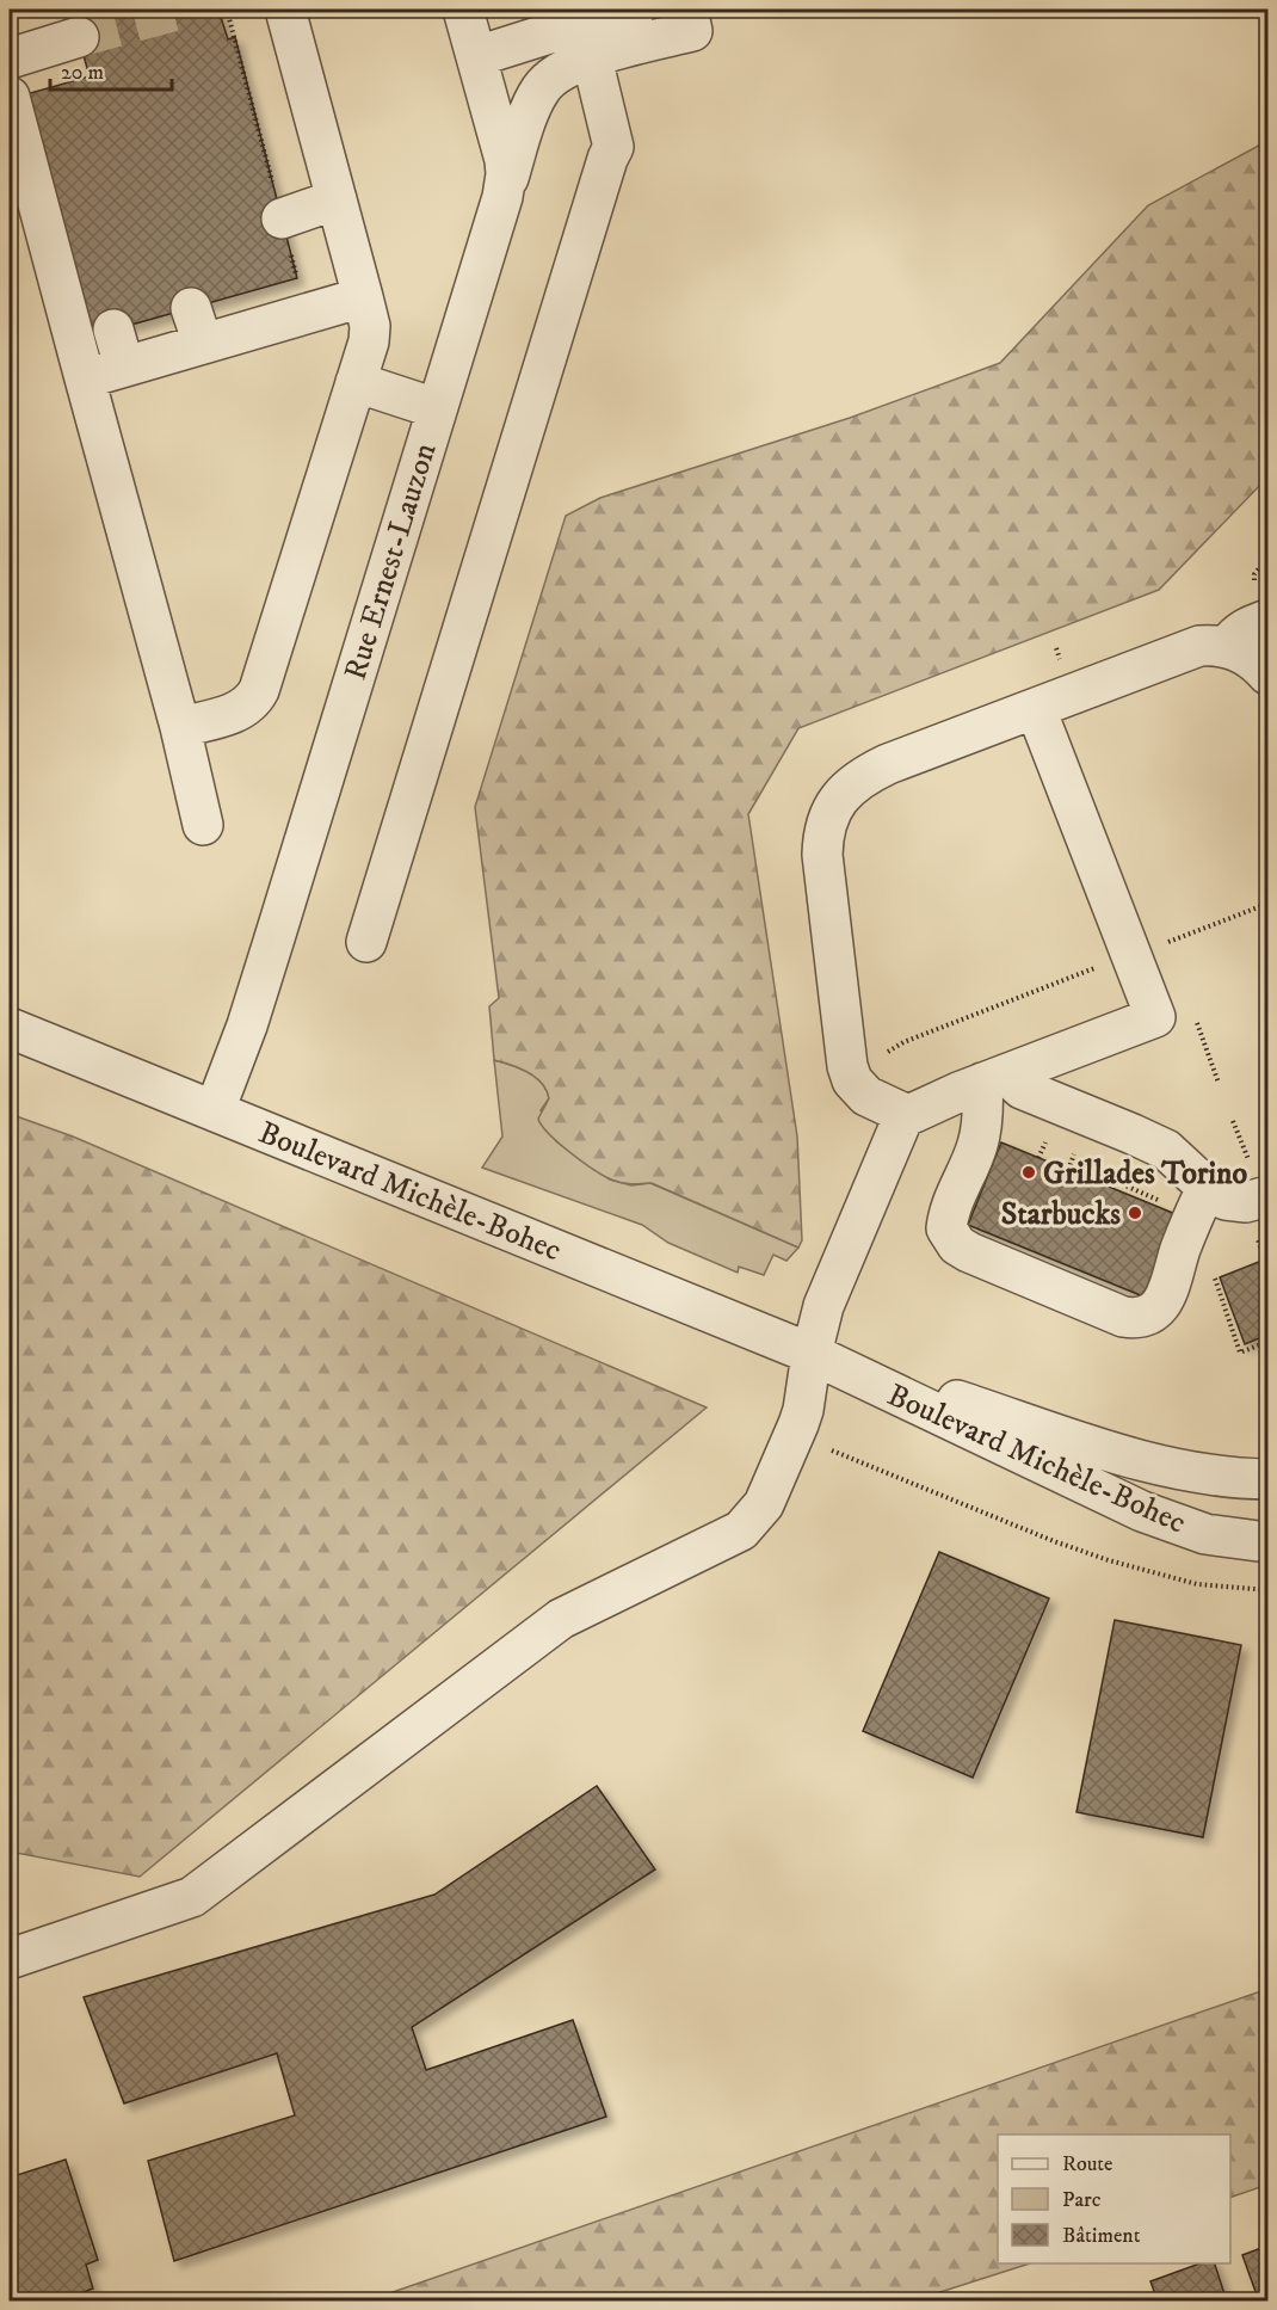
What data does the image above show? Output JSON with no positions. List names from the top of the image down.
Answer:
{
  "streets": {
    "street": ["Rue Ernest-Lauzon", "Boulevard Michèle-Bohec"]
  },
  "crossings": [
    ["Rue Ernest-Lauzon", "Boulevard Michèle-Bohec"]
  ],
  "places": ["Grillades Torino", "Starbucks"],
  "legend": ["Route", "Parc", "Bâtiment"],
  "scale_bar": "20 m"
}
